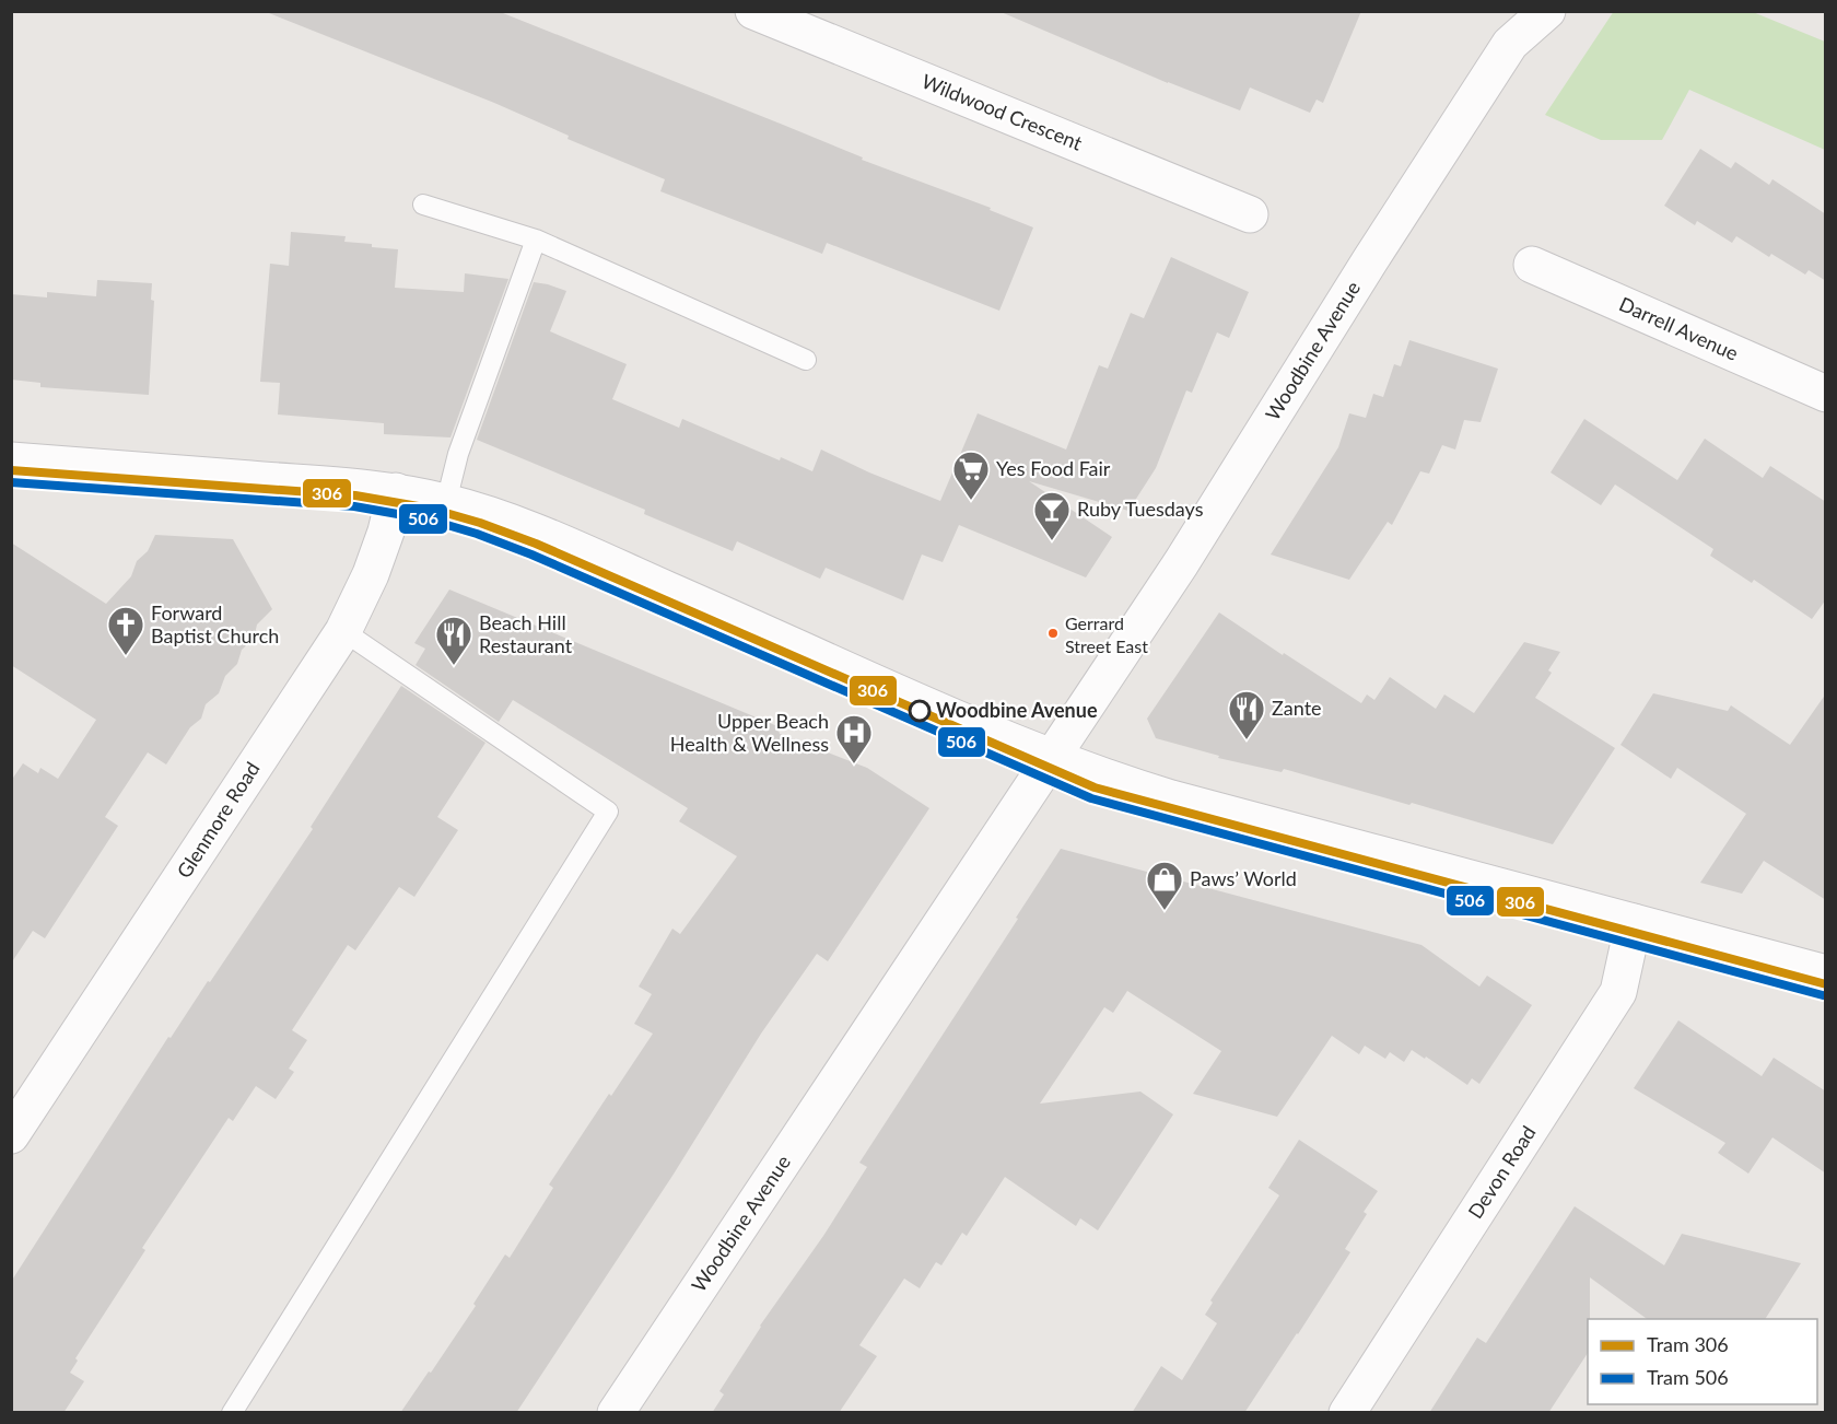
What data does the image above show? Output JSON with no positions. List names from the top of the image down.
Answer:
{
  "streets": {
    "main road": [
      "Wildwood Crescent",
      "Darrell Avenue",
      "Woodbine Avenue",
      "Glenmore Road",
      "Devon Road"
    ]
  },
  "places": {
    "supermarket": ["Yes Food Fair"],
    "bar": ["Ruby Tuesdays"],
    "other": ["Gerrard Street East", "Woodbine Avenue"],
    "church": ["Forward Baptist Church"],
    "restaurant": ["Beach Hill Restaurant", "Zante"],
    "hospital": ["Upper Beach Health & Wellness"],
    "shop": ["Paws’ World"]
  },
  "lines": ["tram line 306", "tram line 506"],
  "legend": ["Tram 306", "Tram 506"]
}
